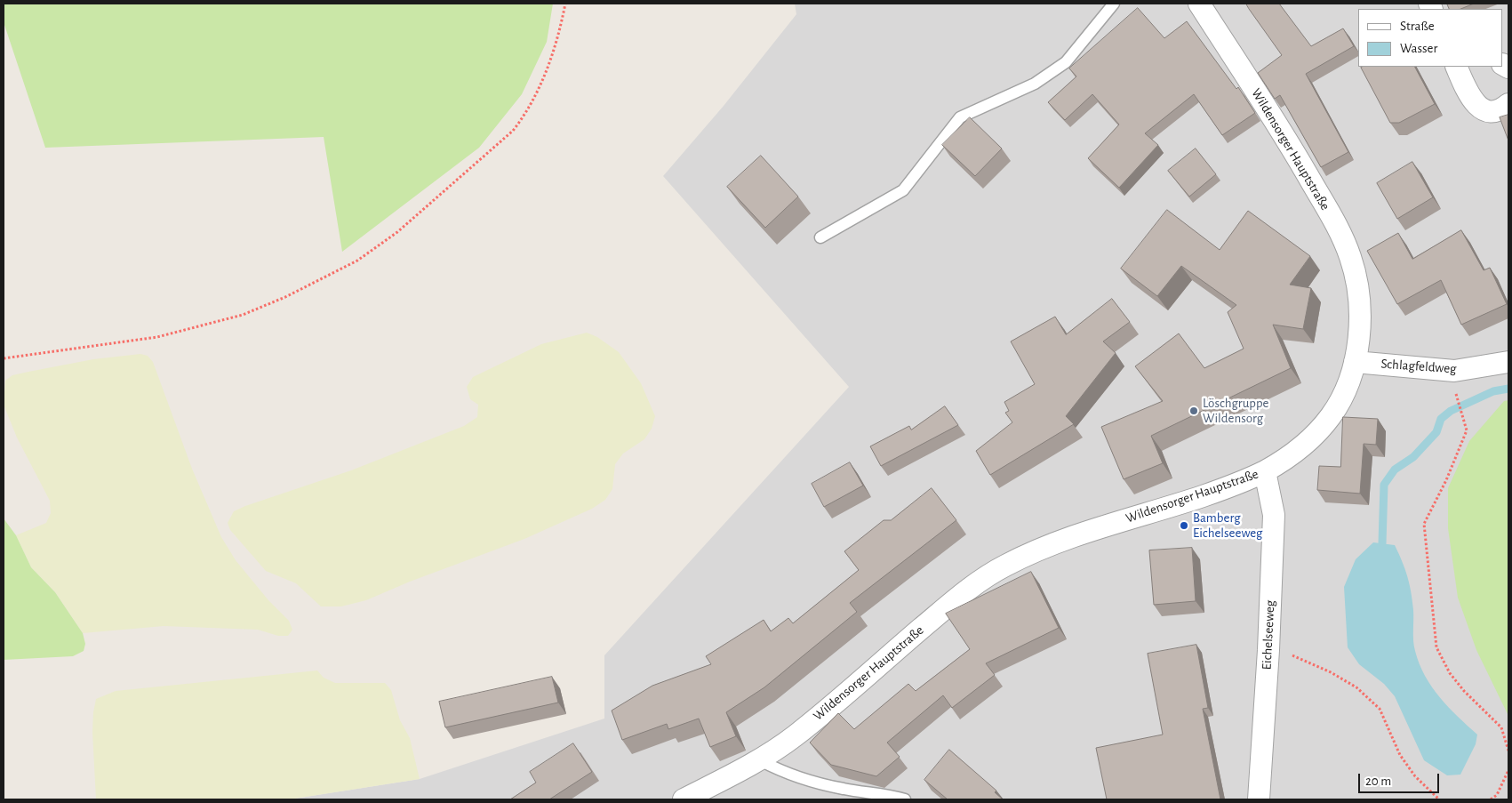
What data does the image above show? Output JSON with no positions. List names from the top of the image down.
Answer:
{
  "streets": {
    "street": ["Wildensorger Hauptstraße", "Schlagfeldweg", "Eichelseeweg"]
  },
  "crossings": [
    ["Wildensorger Hauptstraße", "Schlagfeldweg"],
    ["Wildensorger Hauptstraße", "Eichelseeweg"]
  ],
  "places": ["Löschgruppe Wildensorg", "Bamberg Eichelseeweg"],
  "legend": ["Straße", "Wasser"],
  "scale_bar": "20 m"
}
